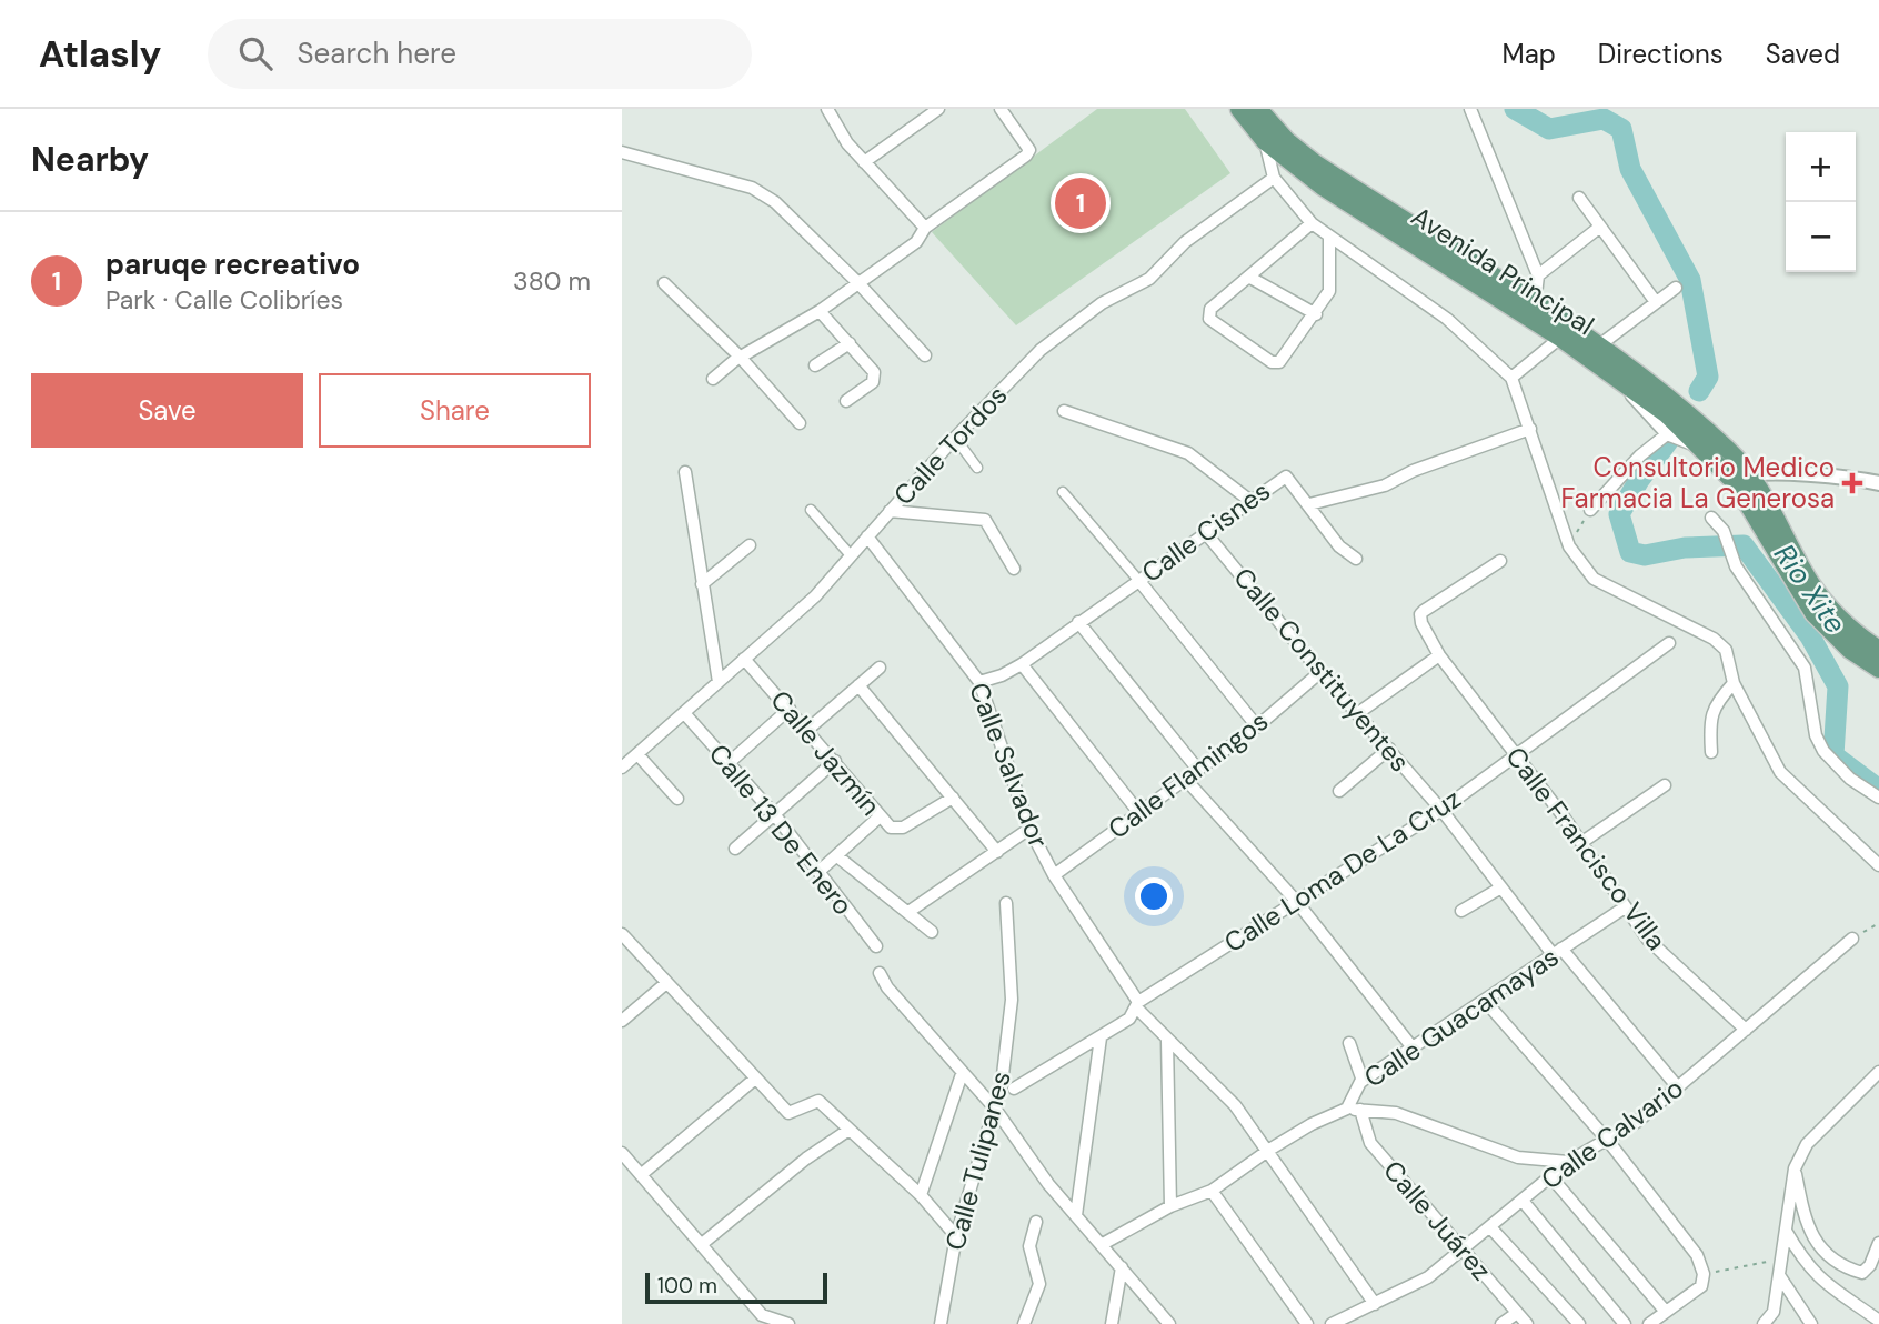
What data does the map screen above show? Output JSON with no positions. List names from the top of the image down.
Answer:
{
  "streets": {
    "main road": ["Avenida Principal"],
    "street": [
      "Calle Tordos",
      "Calle Cisnes",
      "Calle Constituyentes",
      "Calle Jazmín",
      "Calle Salvador",
      "Calle Flamingos",
      "Calle 13 De Enero",
      "Calle Francisco Villa",
      "Calle Loma De La Cruz",
      "Calle Guacamayas",
      "Calle Calvario",
      "Calle Tulipanes",
      "Calle Juárez"
    ]
  },
  "crossings": [
    ["Calle Tordos", "Calle Jazmín"],
    ["Calle Tordos", "Calle Salvador"],
    ["Calle Tordos", "Calle 13 De Enero"],
    ["Calle Cisnes", "Calle Constituyentes"],
    ["Calle Cisnes", "Calle Salvador"],
    ["Calle Constituyentes", "Calle Flamingos"],
    ["Calle Constituyentes", "Calle Loma De La Cruz"],
    ["Calle Constituyentes", "Calle Guacamayas"],
    ["Calle Constituyentes", "Calle Calvario"],
    ["Calle Salvador", "Calle Flamingos"],
    ["Calle Salvador", "Calle Loma De La Cruz"],
    ["Calle Salvador", "Calle Guacamayas"],
    ["Calle Salvador", "Calle Calvario"],
    ["Calle Francisco Villa", "Calle Loma De La Cruz"],
    ["Calle Francisco Villa", "Calle Guacamayas"],
    ["Calle Francisco Villa", "Calle Calvario"],
    ["Calle Calvario", "Calle Juárez"]
  ],
  "water": ["Rio Xite"],
  "places": {
    "health": ["Consultorio Medico Farmacia La Generosa"]
  },
  "scale_bar": "100 m",
  "page": {
    "header": "Atlasly",
    "search": "Search here",
    "nav": ["Map", "Directions", "Saved"],
    "heading": "Nearby",
    "map_buttons": ["+", "−"],
    "pins": "1",
    "list": [
      {
        "mark": "1",
        "name": "paruqe recreativo",
        "note": "Park · Calle Colibríes",
        "value": "380 m"
      }
    ],
    "buttons": ["Save", "Share"],
    "scale": "100 m"
  }
}
